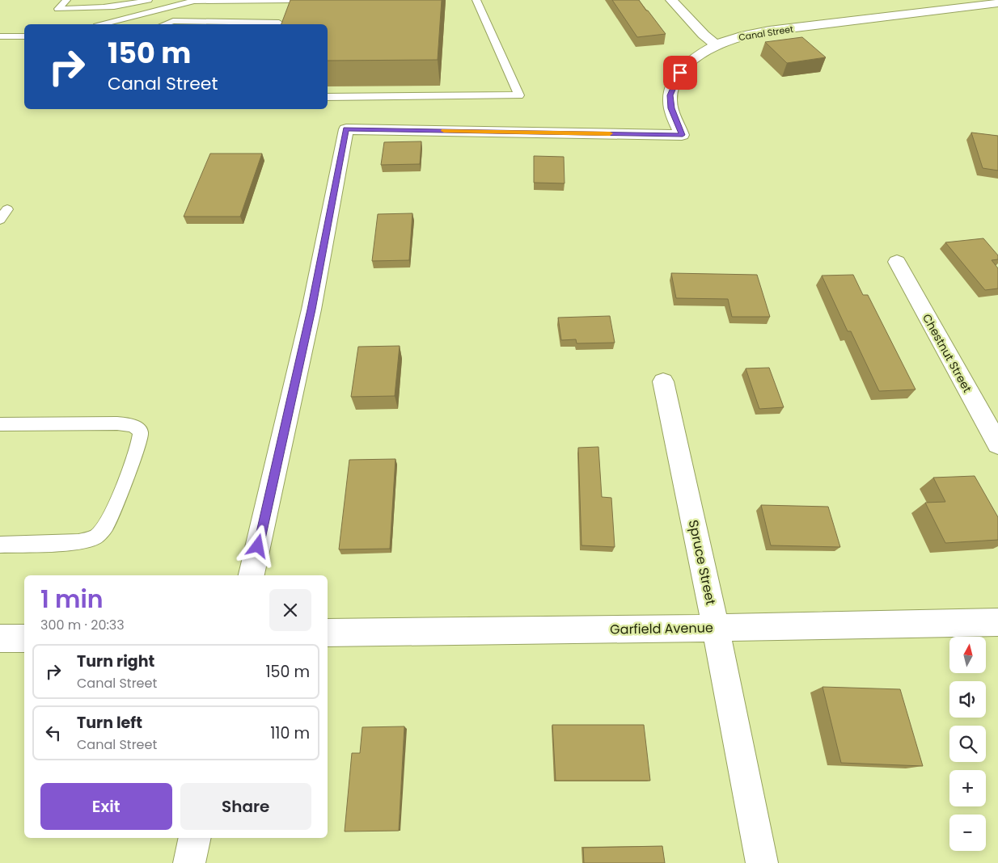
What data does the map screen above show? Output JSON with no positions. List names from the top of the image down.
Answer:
{
  "streets": {
    "street": [
      "Canal Street",
      "Chestnut Street",
      "Spruce Street",
      "Garfield Avenue"
    ]
  },
  "crossings": [
    ["Spruce Street", "Garfield Avenue"]
  ],
  "north": "top",
  "page": {
    "turn": ["150 m", "Canal Street"],
    "heading": ["1 min", "300 m · 20:33"],
    "map_buttons": ["+", "−"],
    "list": [
      {
        "name": "Turn right",
        "note": "Canal Street",
        "value": "150 m"
      },
      {
        "name": "Turn left",
        "note": "Canal Street",
        "value": "110 m"
      }
    ],
    "buttons": ["Exit", "Share"]
  }
}
